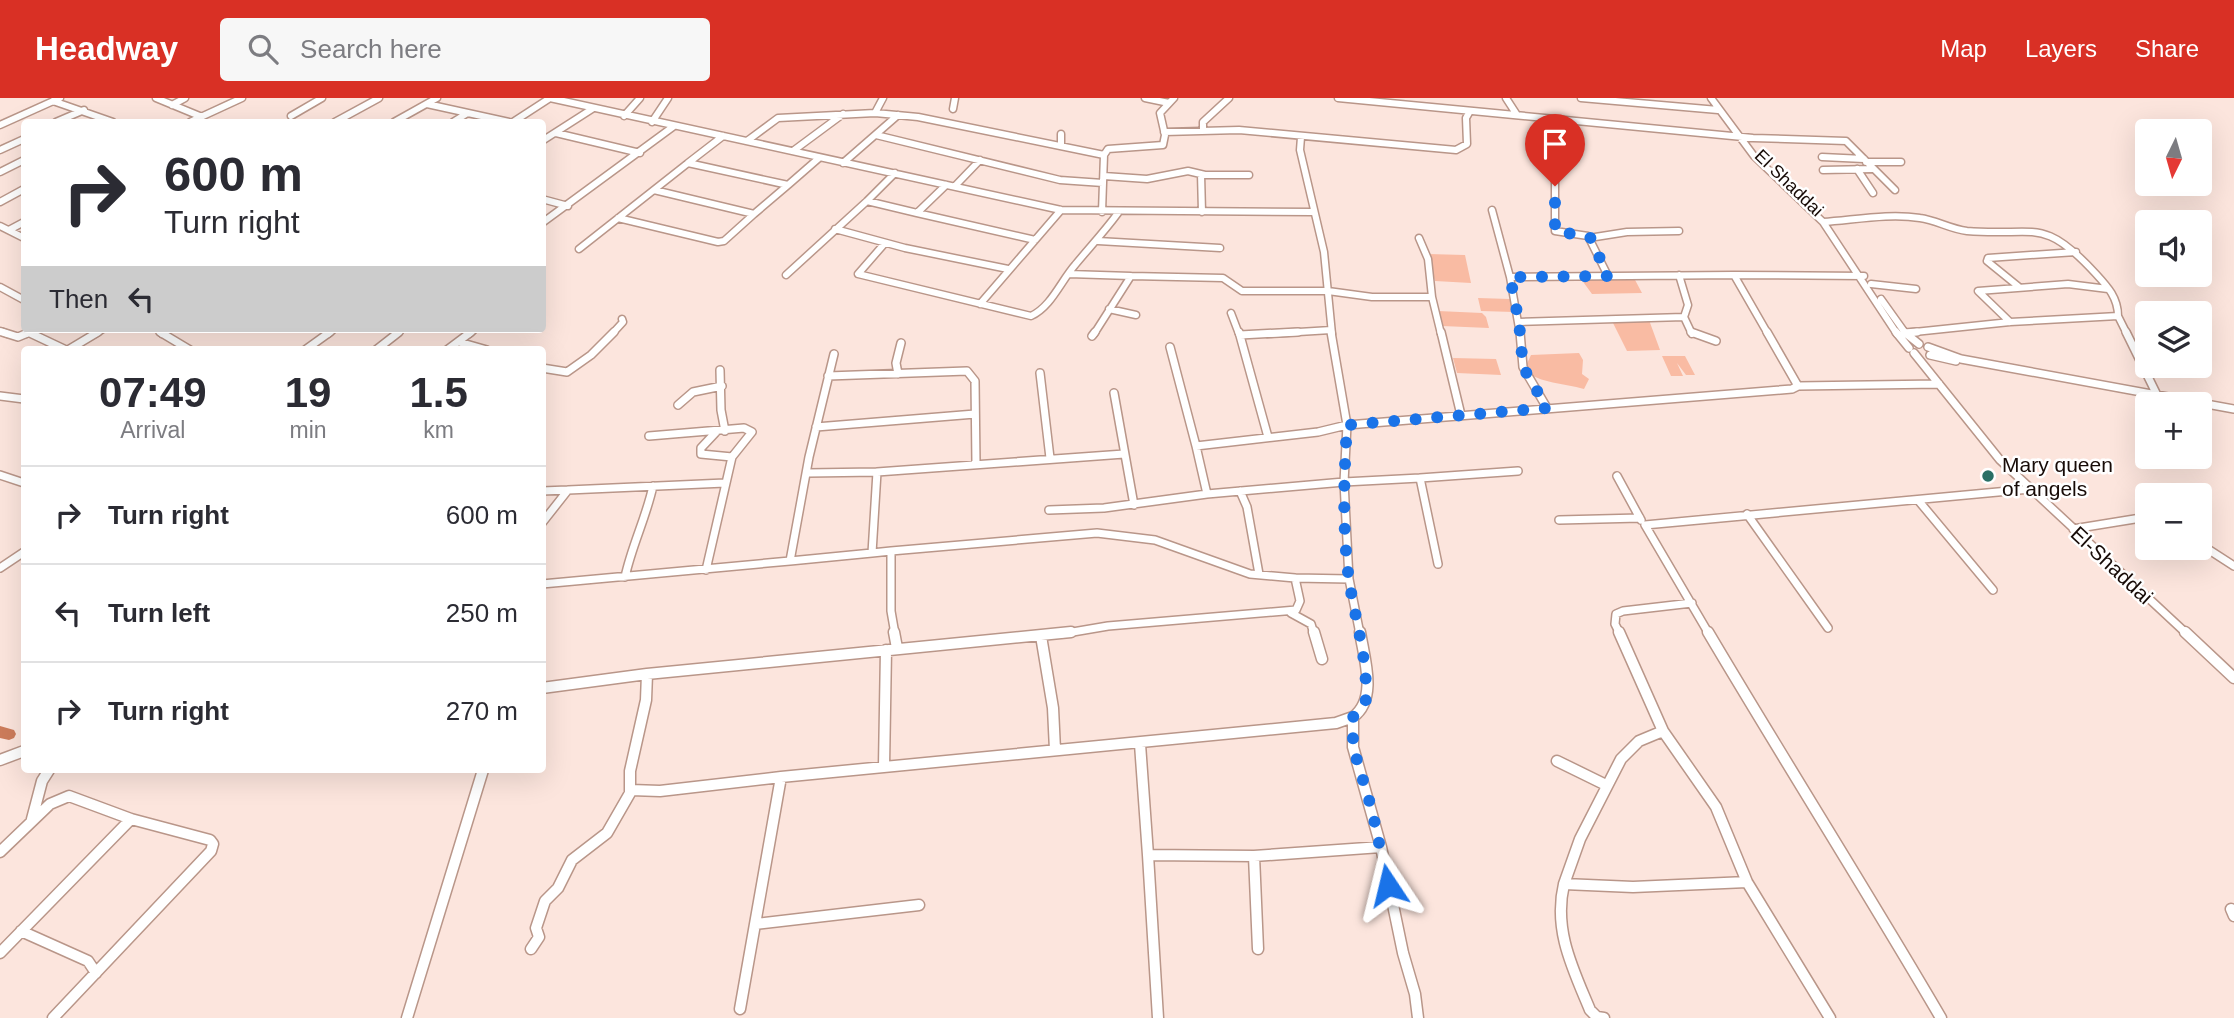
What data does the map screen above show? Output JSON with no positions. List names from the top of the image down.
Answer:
{
  "streets": {
    "street": ["El Shaddai", "El-Shaddai"]
  },
  "places": ["Mary queen of angels"],
  "north": "bottom",
  "page": {
    "header": "Headway",
    "search": "Search here",
    "nav": ["Map", "Layers", "Share"],
    "map_buttons": ["+", "−"],
    "turn": ["600 m", "Turn right"],
    "then": "Then",
    "eta": [
      "07:49",
      "Arrival",
      "19",
      "min",
      "1.5",
      "km"
    ],
    "list": [
      {
        "name": "Turn right",
        "value": "600 m"
      },
      {
        "name": "Turn left",
        "value": "250 m"
      },
      {
        "name": "Turn right",
        "value": "270 m"
      }
    ]
  }
}
